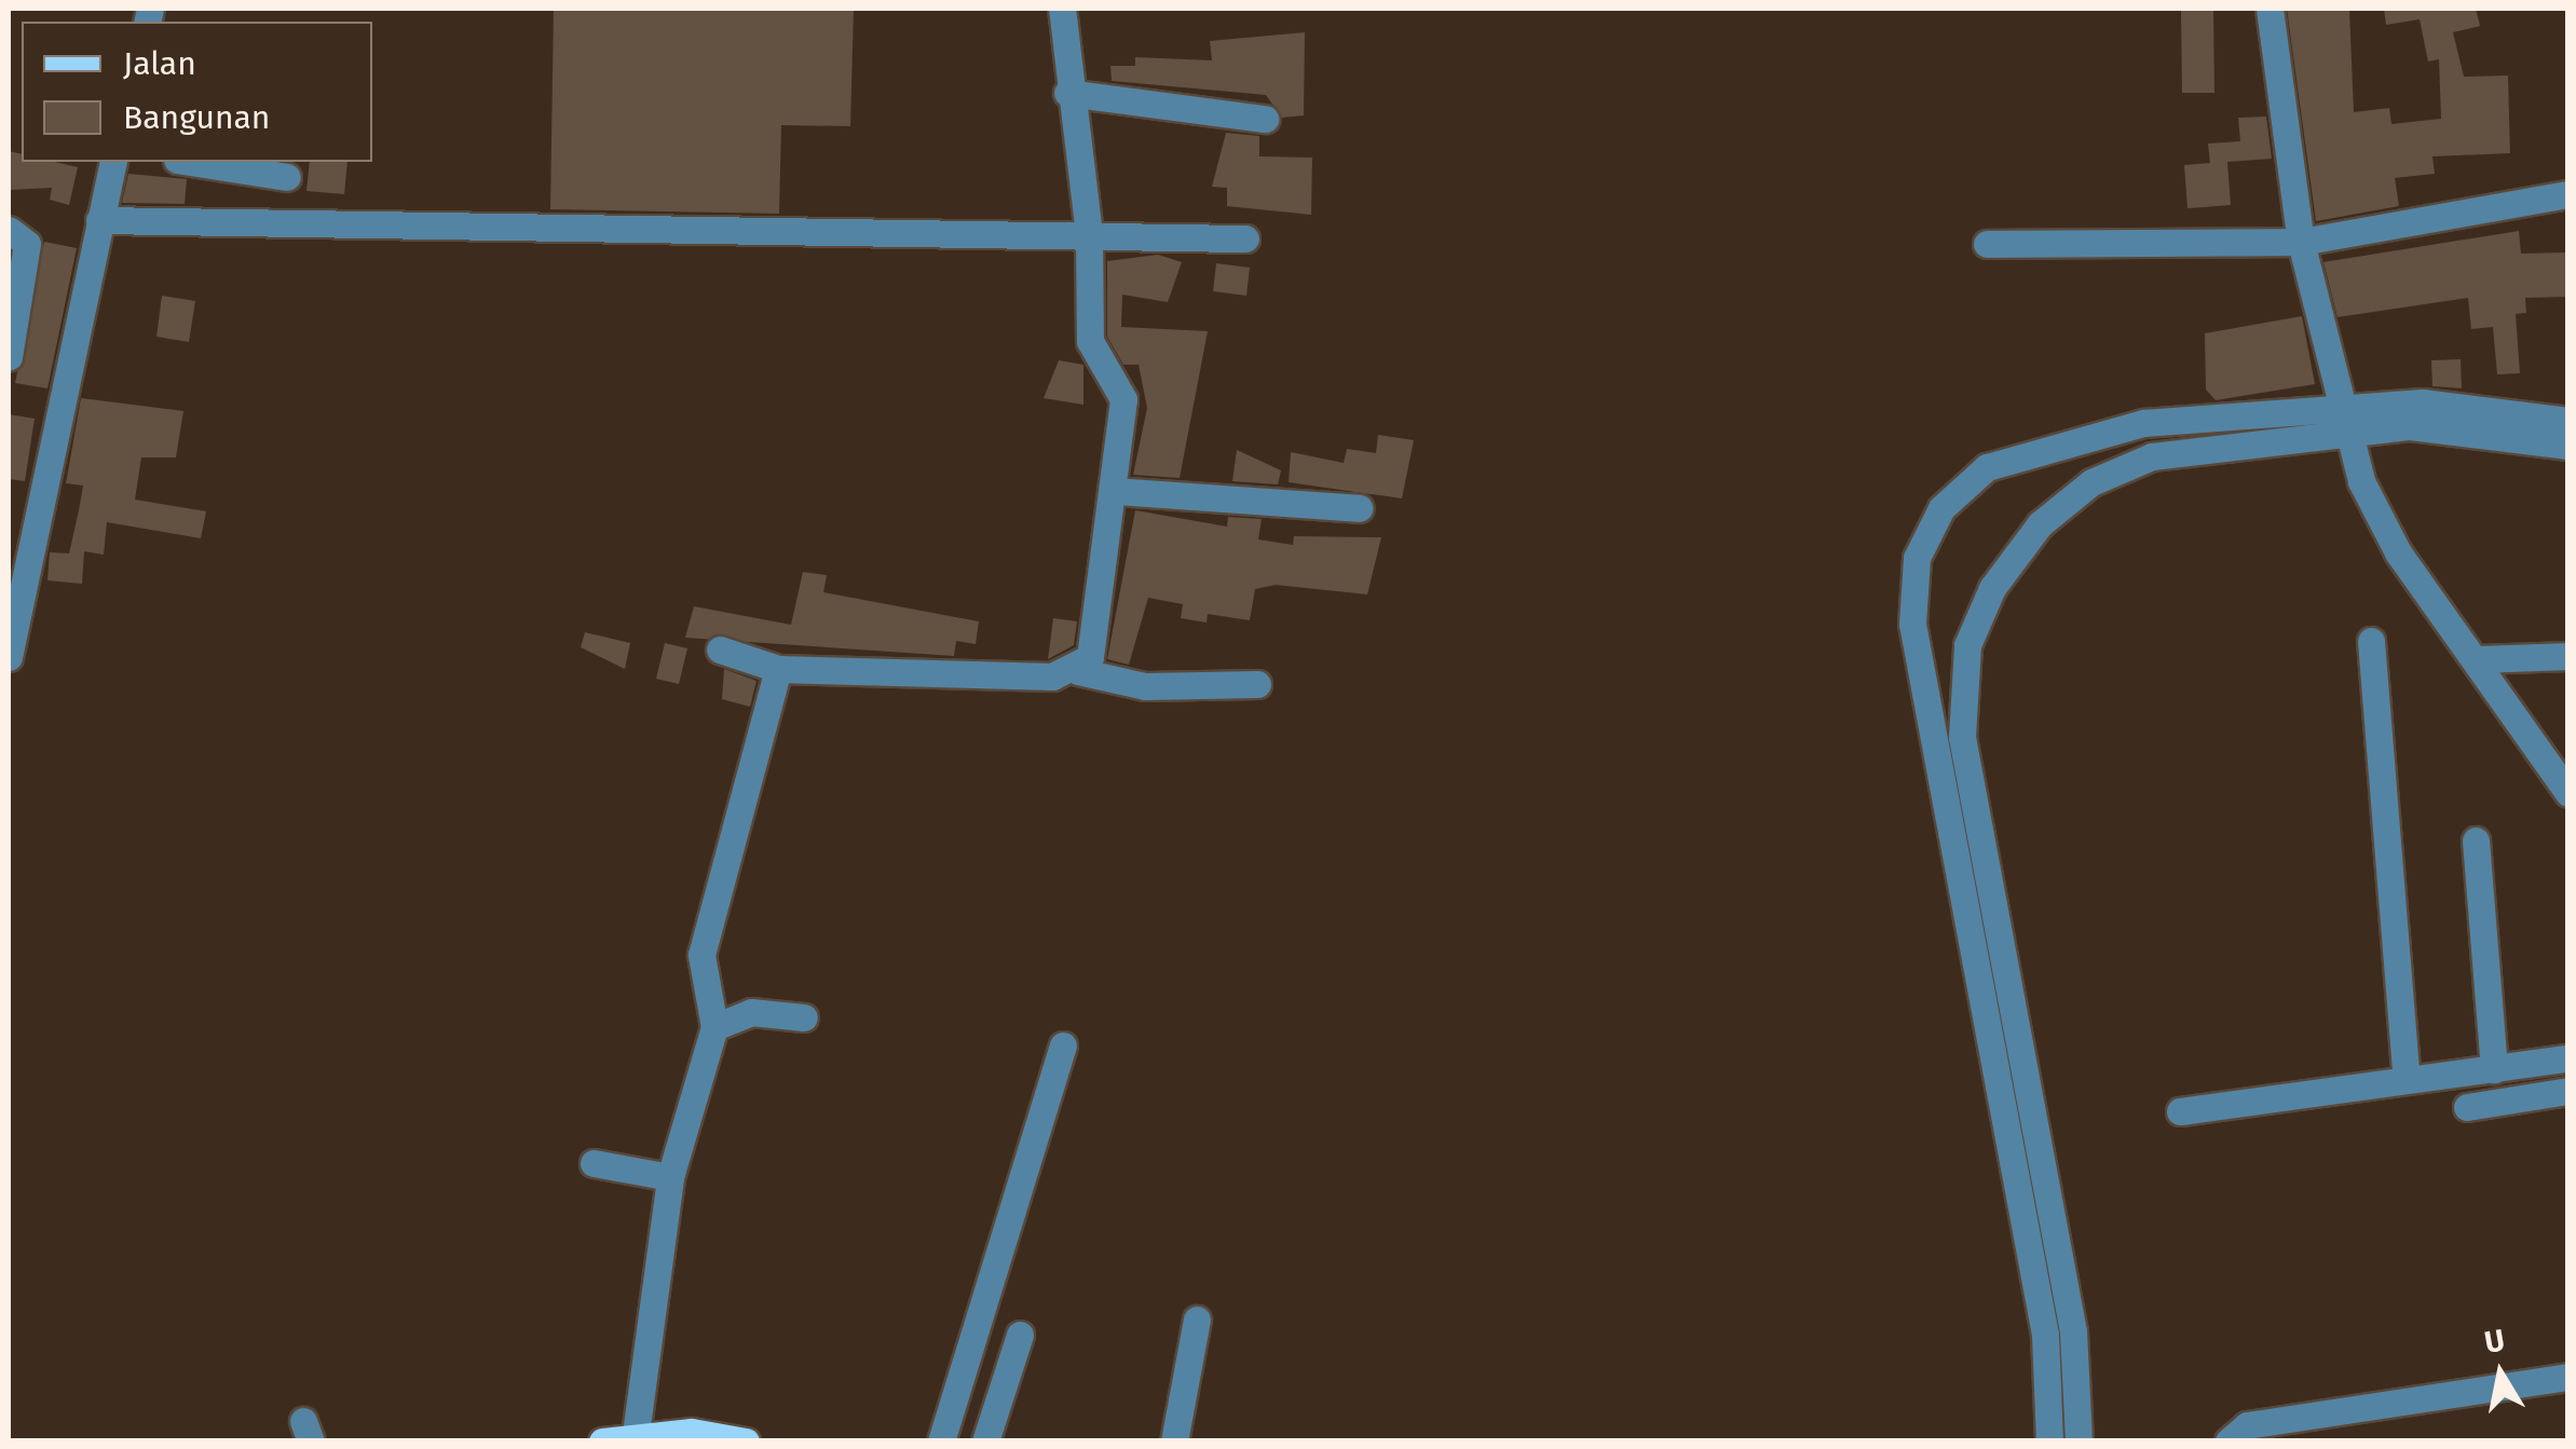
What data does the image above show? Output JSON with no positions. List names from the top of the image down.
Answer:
{
  "legend": ["Jalan", "Bangunan"],
  "north": "top"
}
